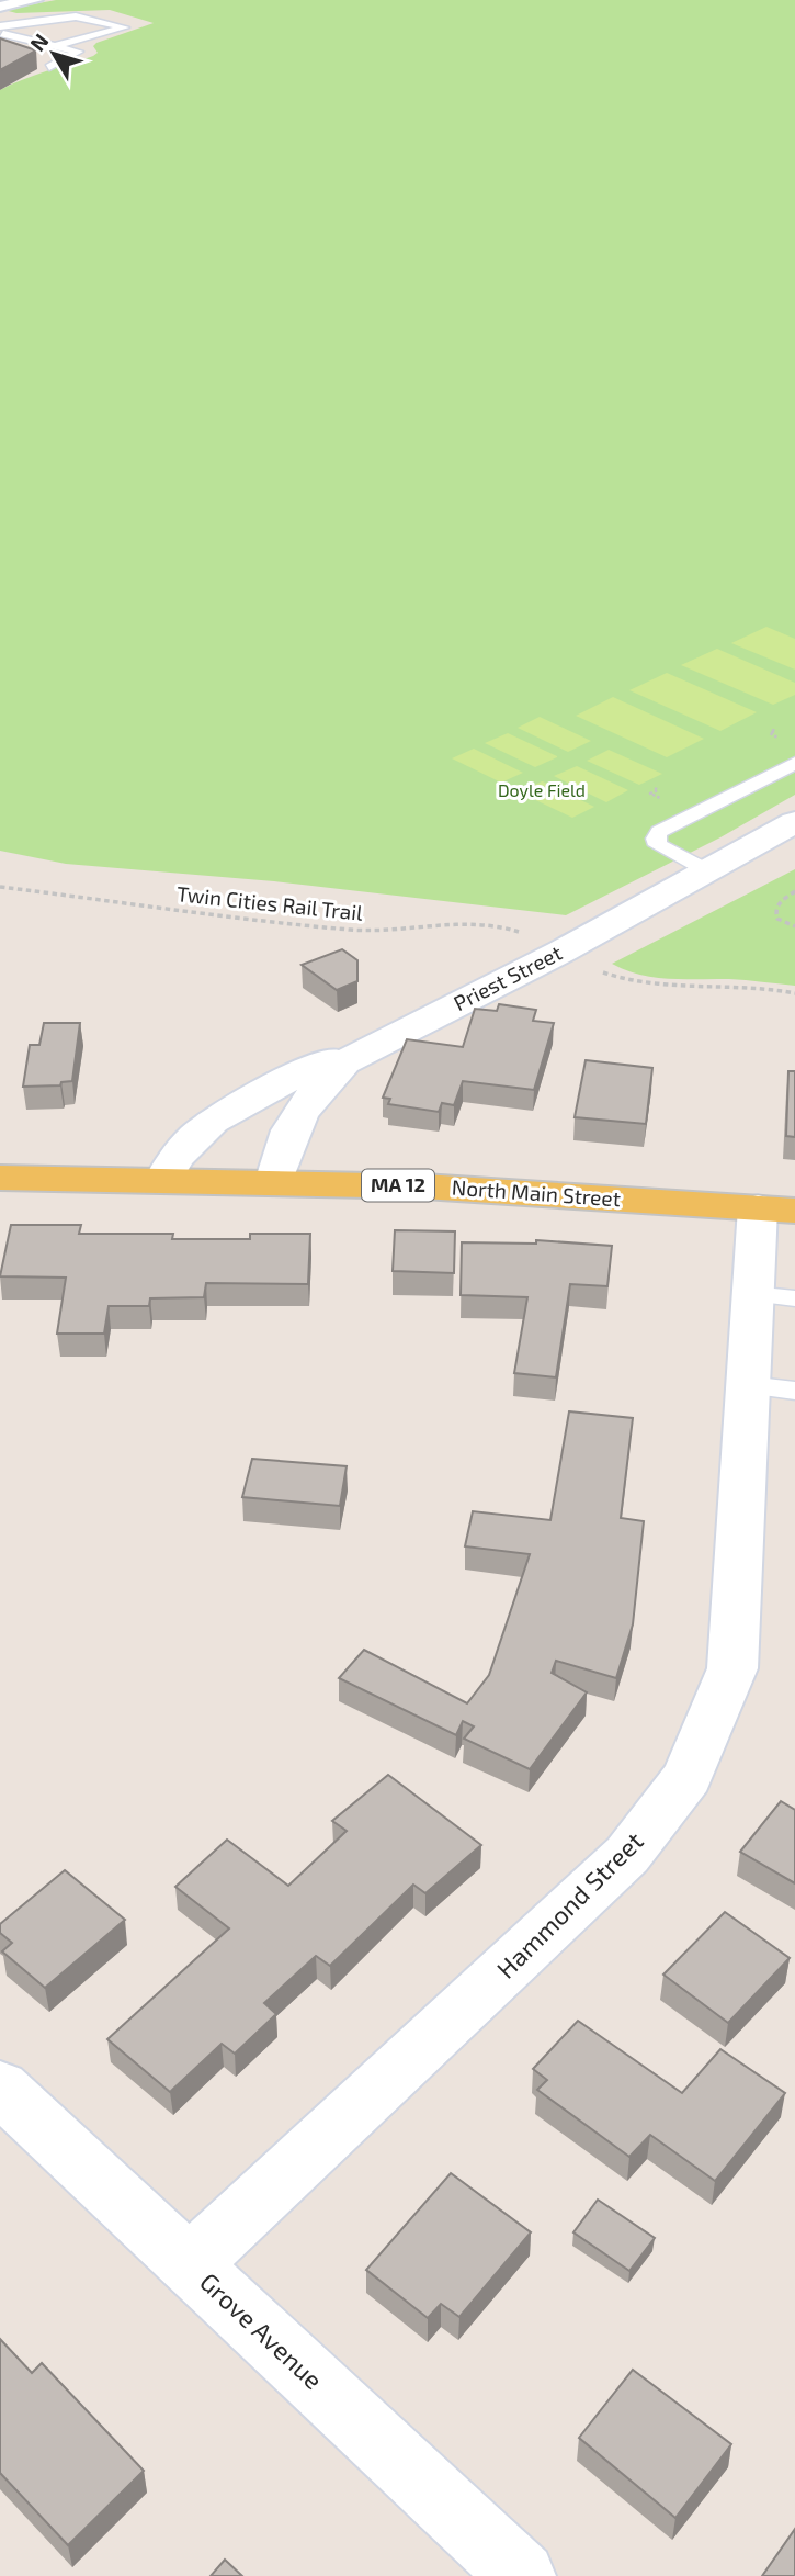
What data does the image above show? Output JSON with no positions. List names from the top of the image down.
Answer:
{
  "streets": {
    "main road": ["MA 12", "North Main Street"],
    "street": ["Priest Street", "Hammond Street", "Grove Avenue"],
    "path": ["Twin Cities Rail Trail"]
  },
  "crossings": [
    ["Priest Street", "North Main Street"],
    ["North Main Street", "Hammond Street"],
    ["Hammond Street", "Grove Avenue"]
  ],
  "parks": ["Doyle Field"],
  "north": "top left"
}
